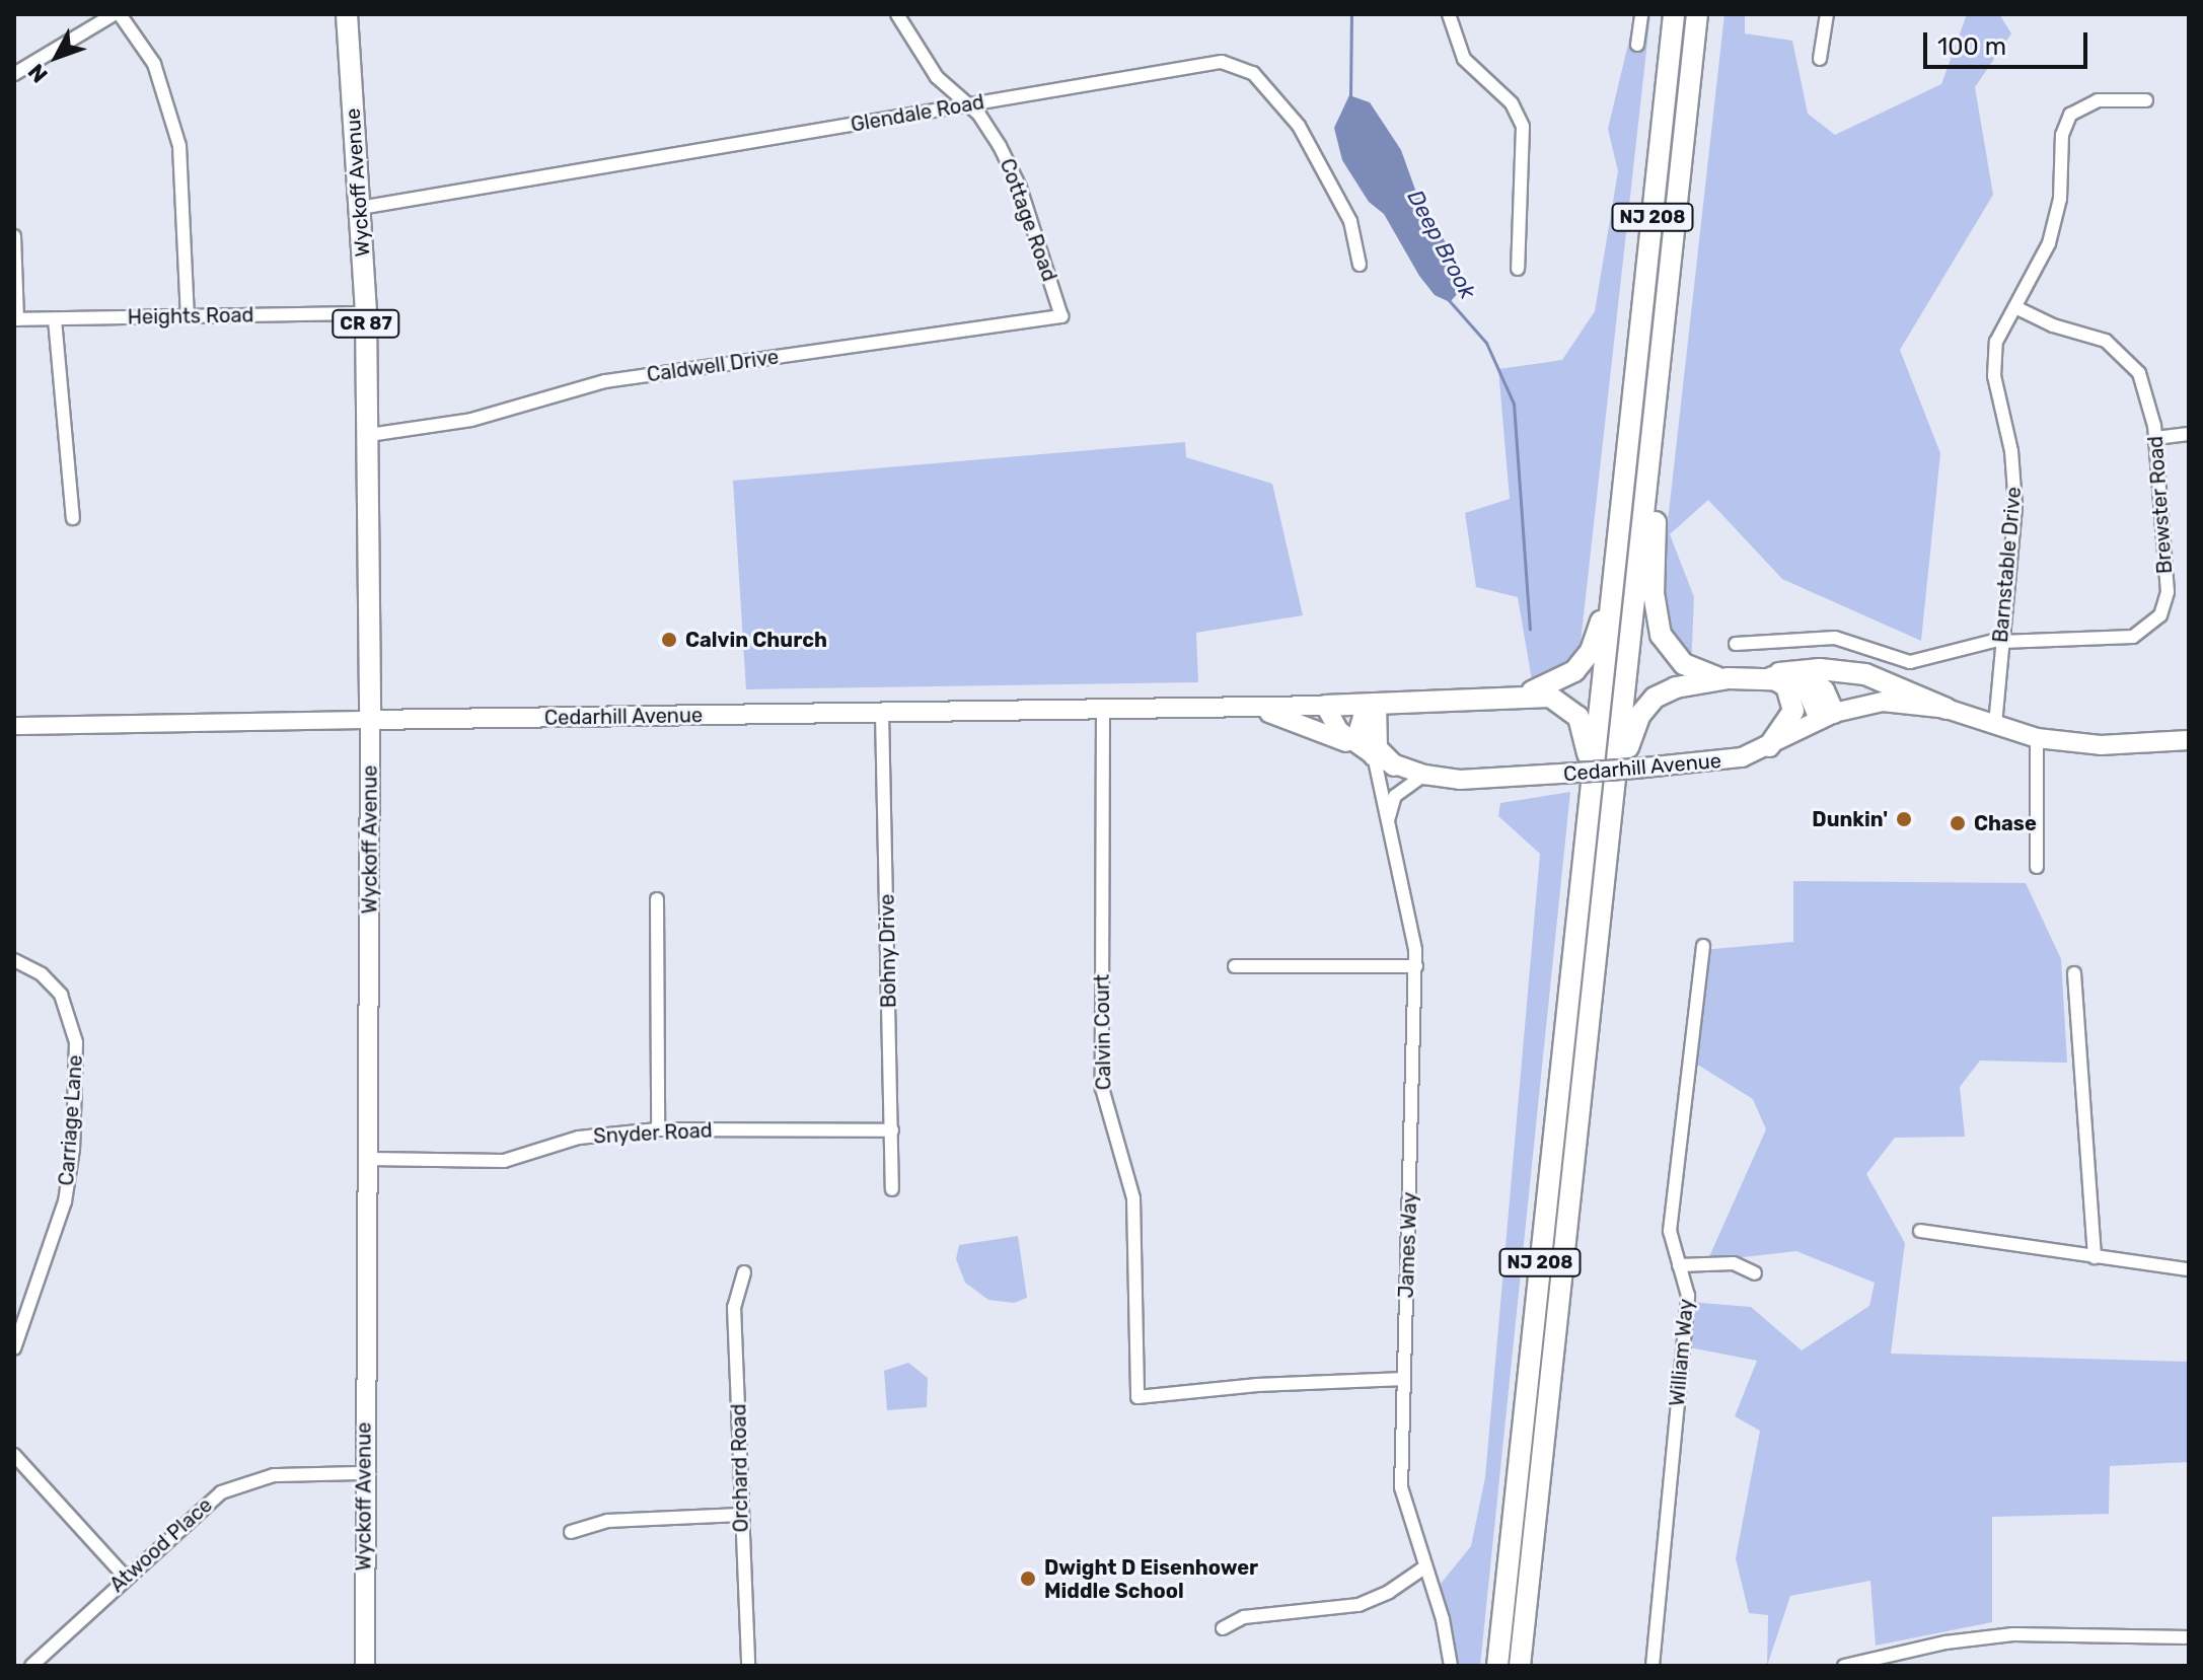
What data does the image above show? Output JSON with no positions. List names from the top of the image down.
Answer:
{
  "streets": {
    "main road": [
      "Wyckoff Avenue",
      "NJ 208",
      "CR 87",
      "Cedarhill Avenue"
    ],
    "street": [
      "Glendale Road",
      "Cottage Road",
      "Heights Road",
      "Caldwell Drive",
      "Brewster Road",
      "Barnstable Drive",
      "Bohny Drive",
      "Calvin Court",
      "Carriage Lane",
      "Snyder Road",
      "James Way",
      "William Way",
      "Orchard Road",
      "Atwood Place"
    ]
  },
  "crossings": [
    ["Glendale Road", "Wyckoff Avenue"],
    ["Glendale Road", "Cottage Road"],
    ["Wyckoff Avenue", "Heights Road"],
    ["Wyckoff Avenue", "Caldwell Drive"],
    ["Wyckoff Avenue", "Cedarhill Avenue"],
    ["Wyckoff Avenue", "Snyder Road"],
    ["Wyckoff Avenue", "Atwood Place"],
    ["Cottage Road", "Caldwell Drive"],
    ["Brewster Road", "Barnstable Drive"],
    ["Barnstable Drive", "Cedarhill Avenue"],
    ["Cedarhill Avenue", "Bohny Drive"],
    ["Cedarhill Avenue", "Calvin Court"],
    ["Cedarhill Avenue", "James Way"],
    ["Bohny Drive", "Snyder Road"],
    ["Calvin Court", "James Way"]
  ],
  "water": ["Deep Brook"],
  "places": [
    "Calvin Church",
    "Dunkin'",
    "Chase",
    "Dwight D Eisenhower Middle School"
  ],
  "scale_bar": "100 m",
  "north": "bottom left"
}
